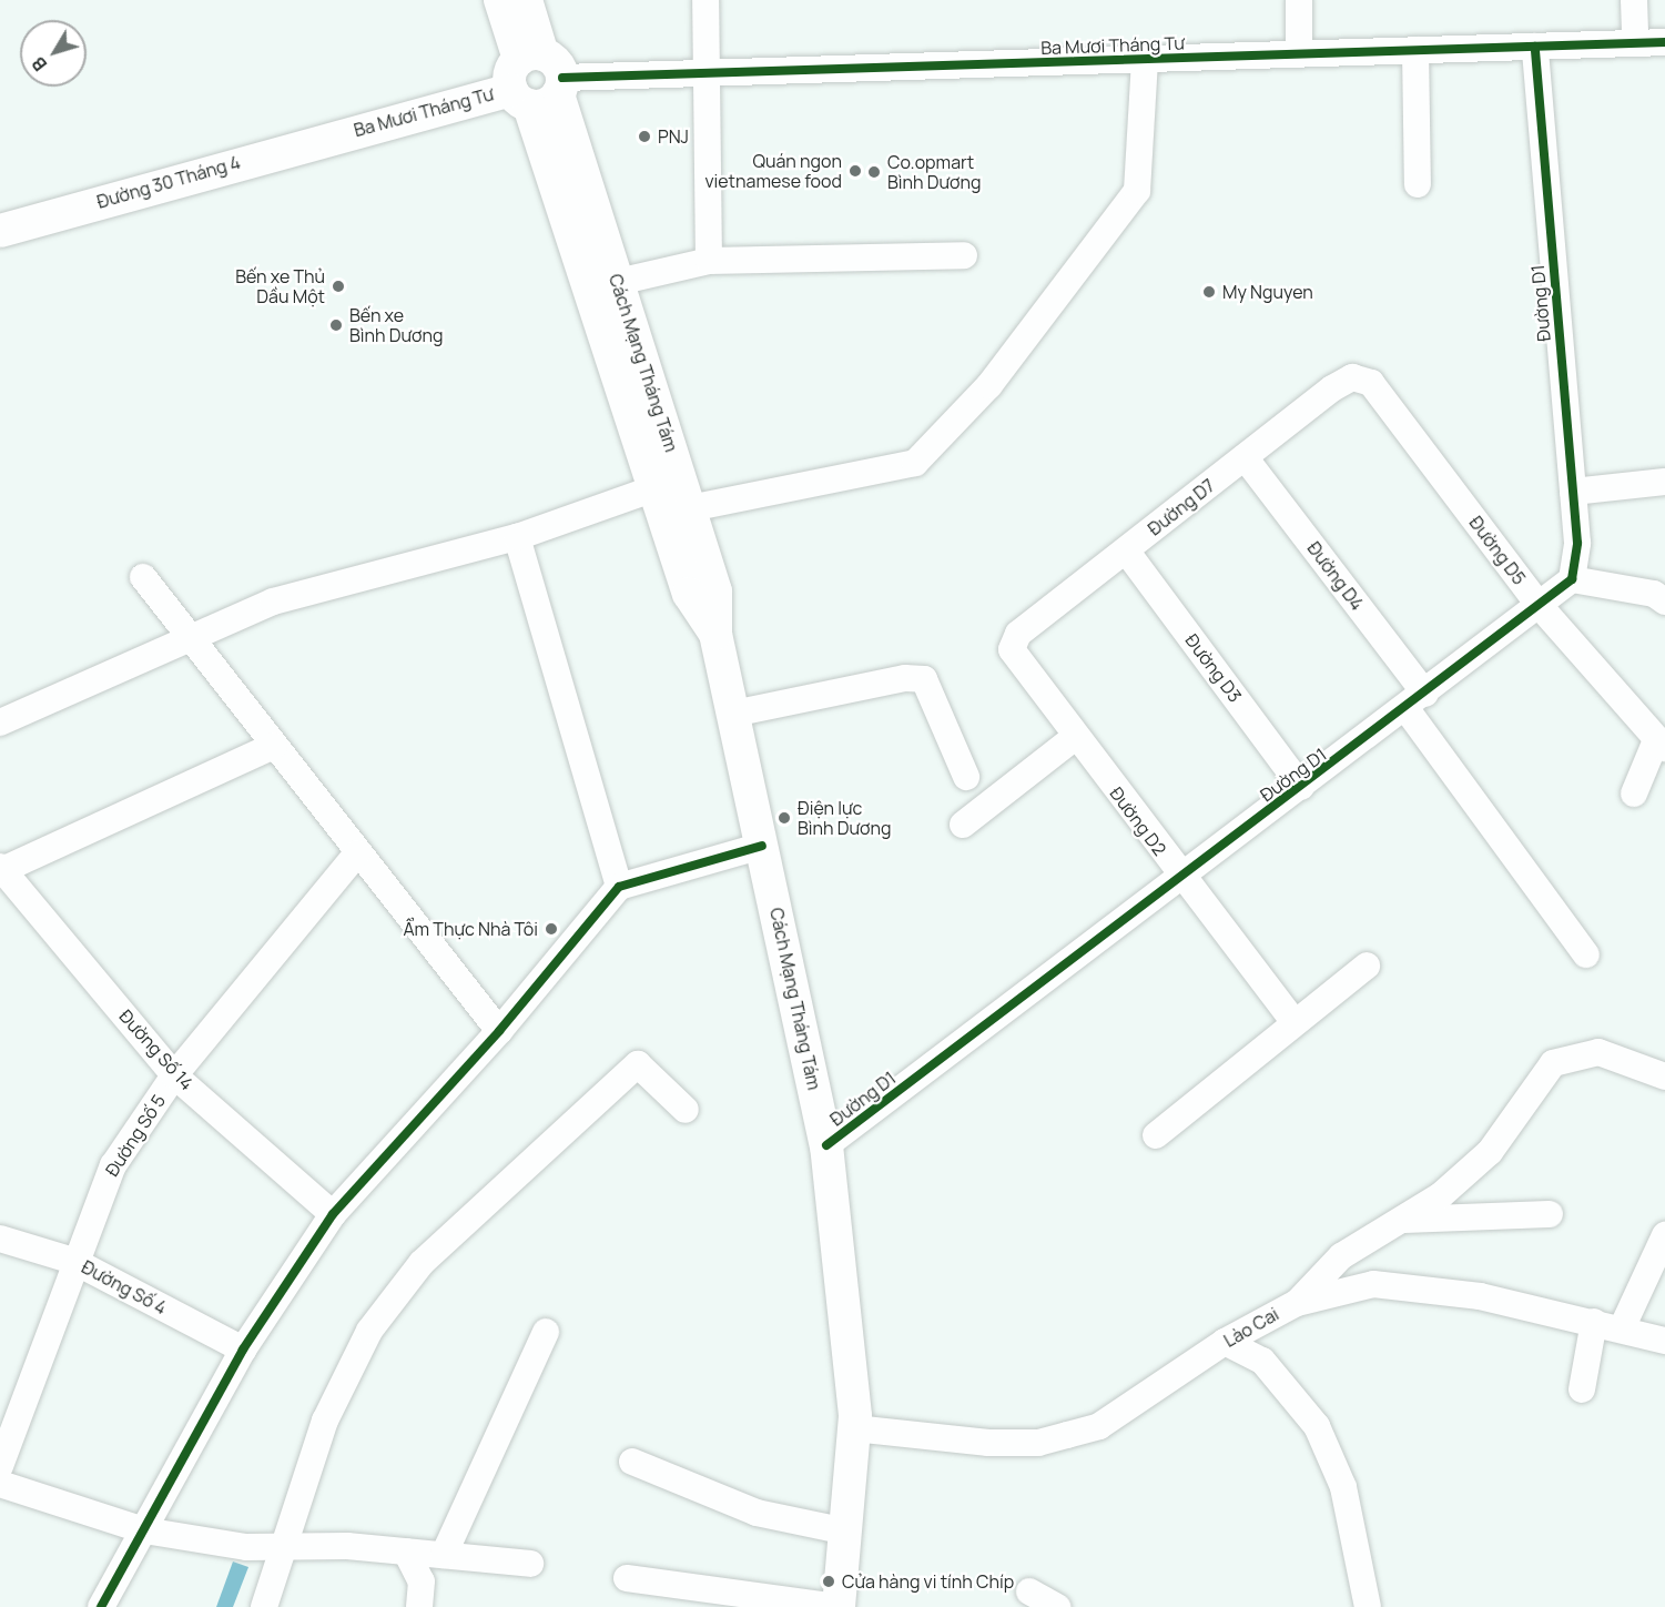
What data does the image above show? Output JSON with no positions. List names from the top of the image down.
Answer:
{
  "streets": {
    "main road": ["Ba Mươi Tháng Tư", "Đường 30 Tháng 4", "Cách Mạng Tháng Tám"],
    "street": [
      "Đường D1",
      "Đường D7",
      "Đường D5",
      "Đường D4",
      "Đường D3",
      "Đường D2",
      "Đường Số 14",
      "Đường Số 5",
      "Đường Số 4",
      "Lào Cai"
    ]
  },
  "crossings": [
    ["Ba Mươi Tháng Tư", "Đường 30 Tháng 4"],
    ["Ba Mươi Tháng Tư", "Đường D1"],
    ["Ba Mươi Tháng Tư", "Cách Mạng Tháng Tám"],
    ["Đường D1", "Cách Mạng Tháng Tám"],
    ["Đường D1", "Đường D5"],
    ["Đường D1", "Đường D4"],
    ["Đường D1", "Đường D3"],
    ["Đường D1", "Đường D2"],
    ["Cách Mạng Tháng Tám", "Lào Cai"],
    ["Đường D7", "Đường D5"],
    ["Đường D7", "Đường D4"],
    ["Đường D7", "Đường D3"],
    ["Đường D7", "Đường D2"],
    ["Đường Số 14", "Đường Số 5"],
    ["Đường Số 5", "Đường Số 4"]
  ],
  "places": [
    "PNJ",
    "Quán ngon vietnamese food",
    "Co.opmart Bình Dương",
    "Bến xe Thủ Dầu Một",
    "My Nguyen",
    "Bến xe Bình Dương",
    "Điện lực Bình Dương",
    "Ẩm Thực Nhà Tôi",
    "Cửa hàng vi tính Chíp"
  ],
  "north": "bottom left"
}
